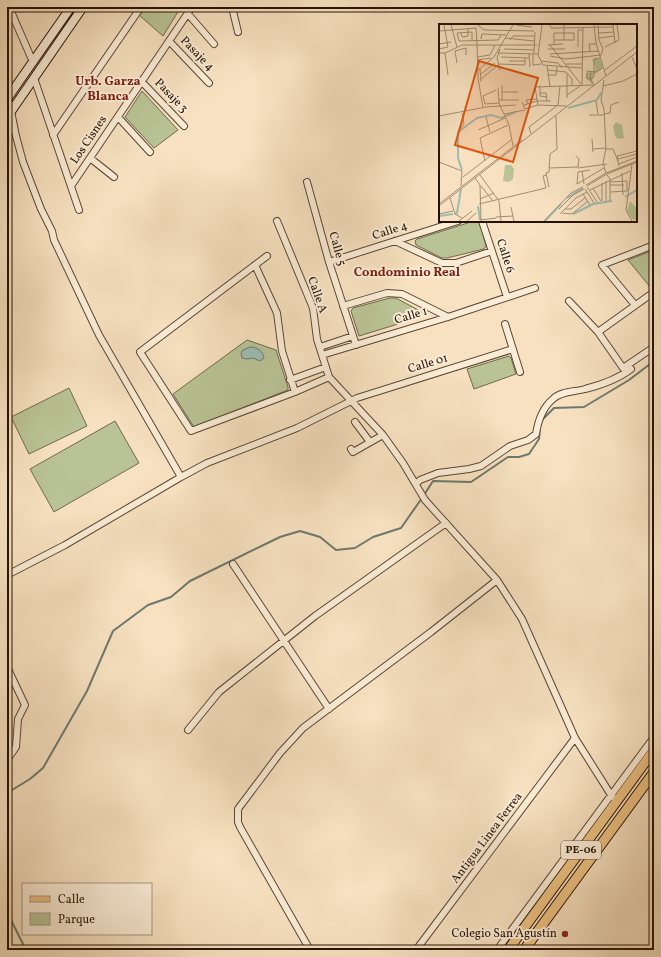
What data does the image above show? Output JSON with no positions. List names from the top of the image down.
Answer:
{
  "streets": {
    "main road": ["PE-06"],
    "street": [
      "Pasaje 4",
      "Pasaje 3",
      "Los Cisnes",
      "Calle 4",
      "Calle 5",
      "Calle 6",
      "Calle A",
      "Calle 1",
      "Calle 01",
      "Antigua Linea Ferrea"
    ]
  },
  "crossings": [
    ["Pasaje 4", "Los Cisnes"],
    ["Pasaje 3", "Los Cisnes"],
    ["Calle 4", "Calle 5"],
    ["Calle 5", "Calle 1"],
    ["Calle 6", "Calle 1"],
    ["Calle A", "Calle 1"]
  ],
  "districts": ["Urb. Garza Blanca", "Condominio Real"],
  "places": ["Colegio San Agustín"],
  "legend": ["Calle", "Parque"]
}
